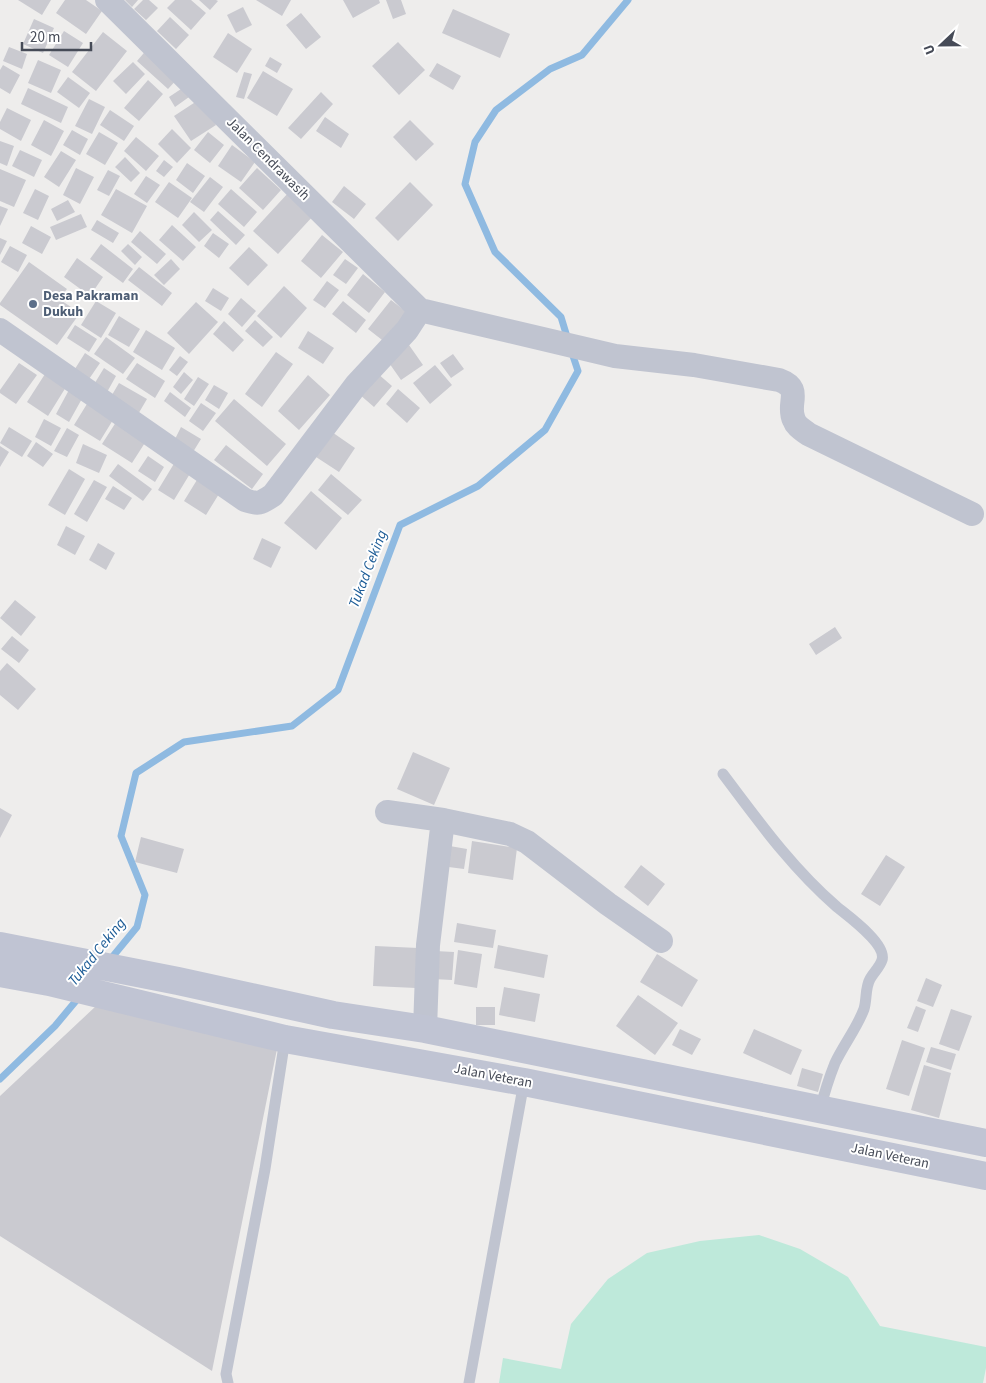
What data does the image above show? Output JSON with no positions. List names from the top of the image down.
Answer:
{
  "streets": {
    "main road": ["Jalan Veteran"],
    "street": ["Jalan Cendrawasih"]
  },
  "water": ["Tukad Ceking"],
  "places": ["Desa Pakraman Dukuh"],
  "scale_bar": "20 m",
  "north": "left"
}
